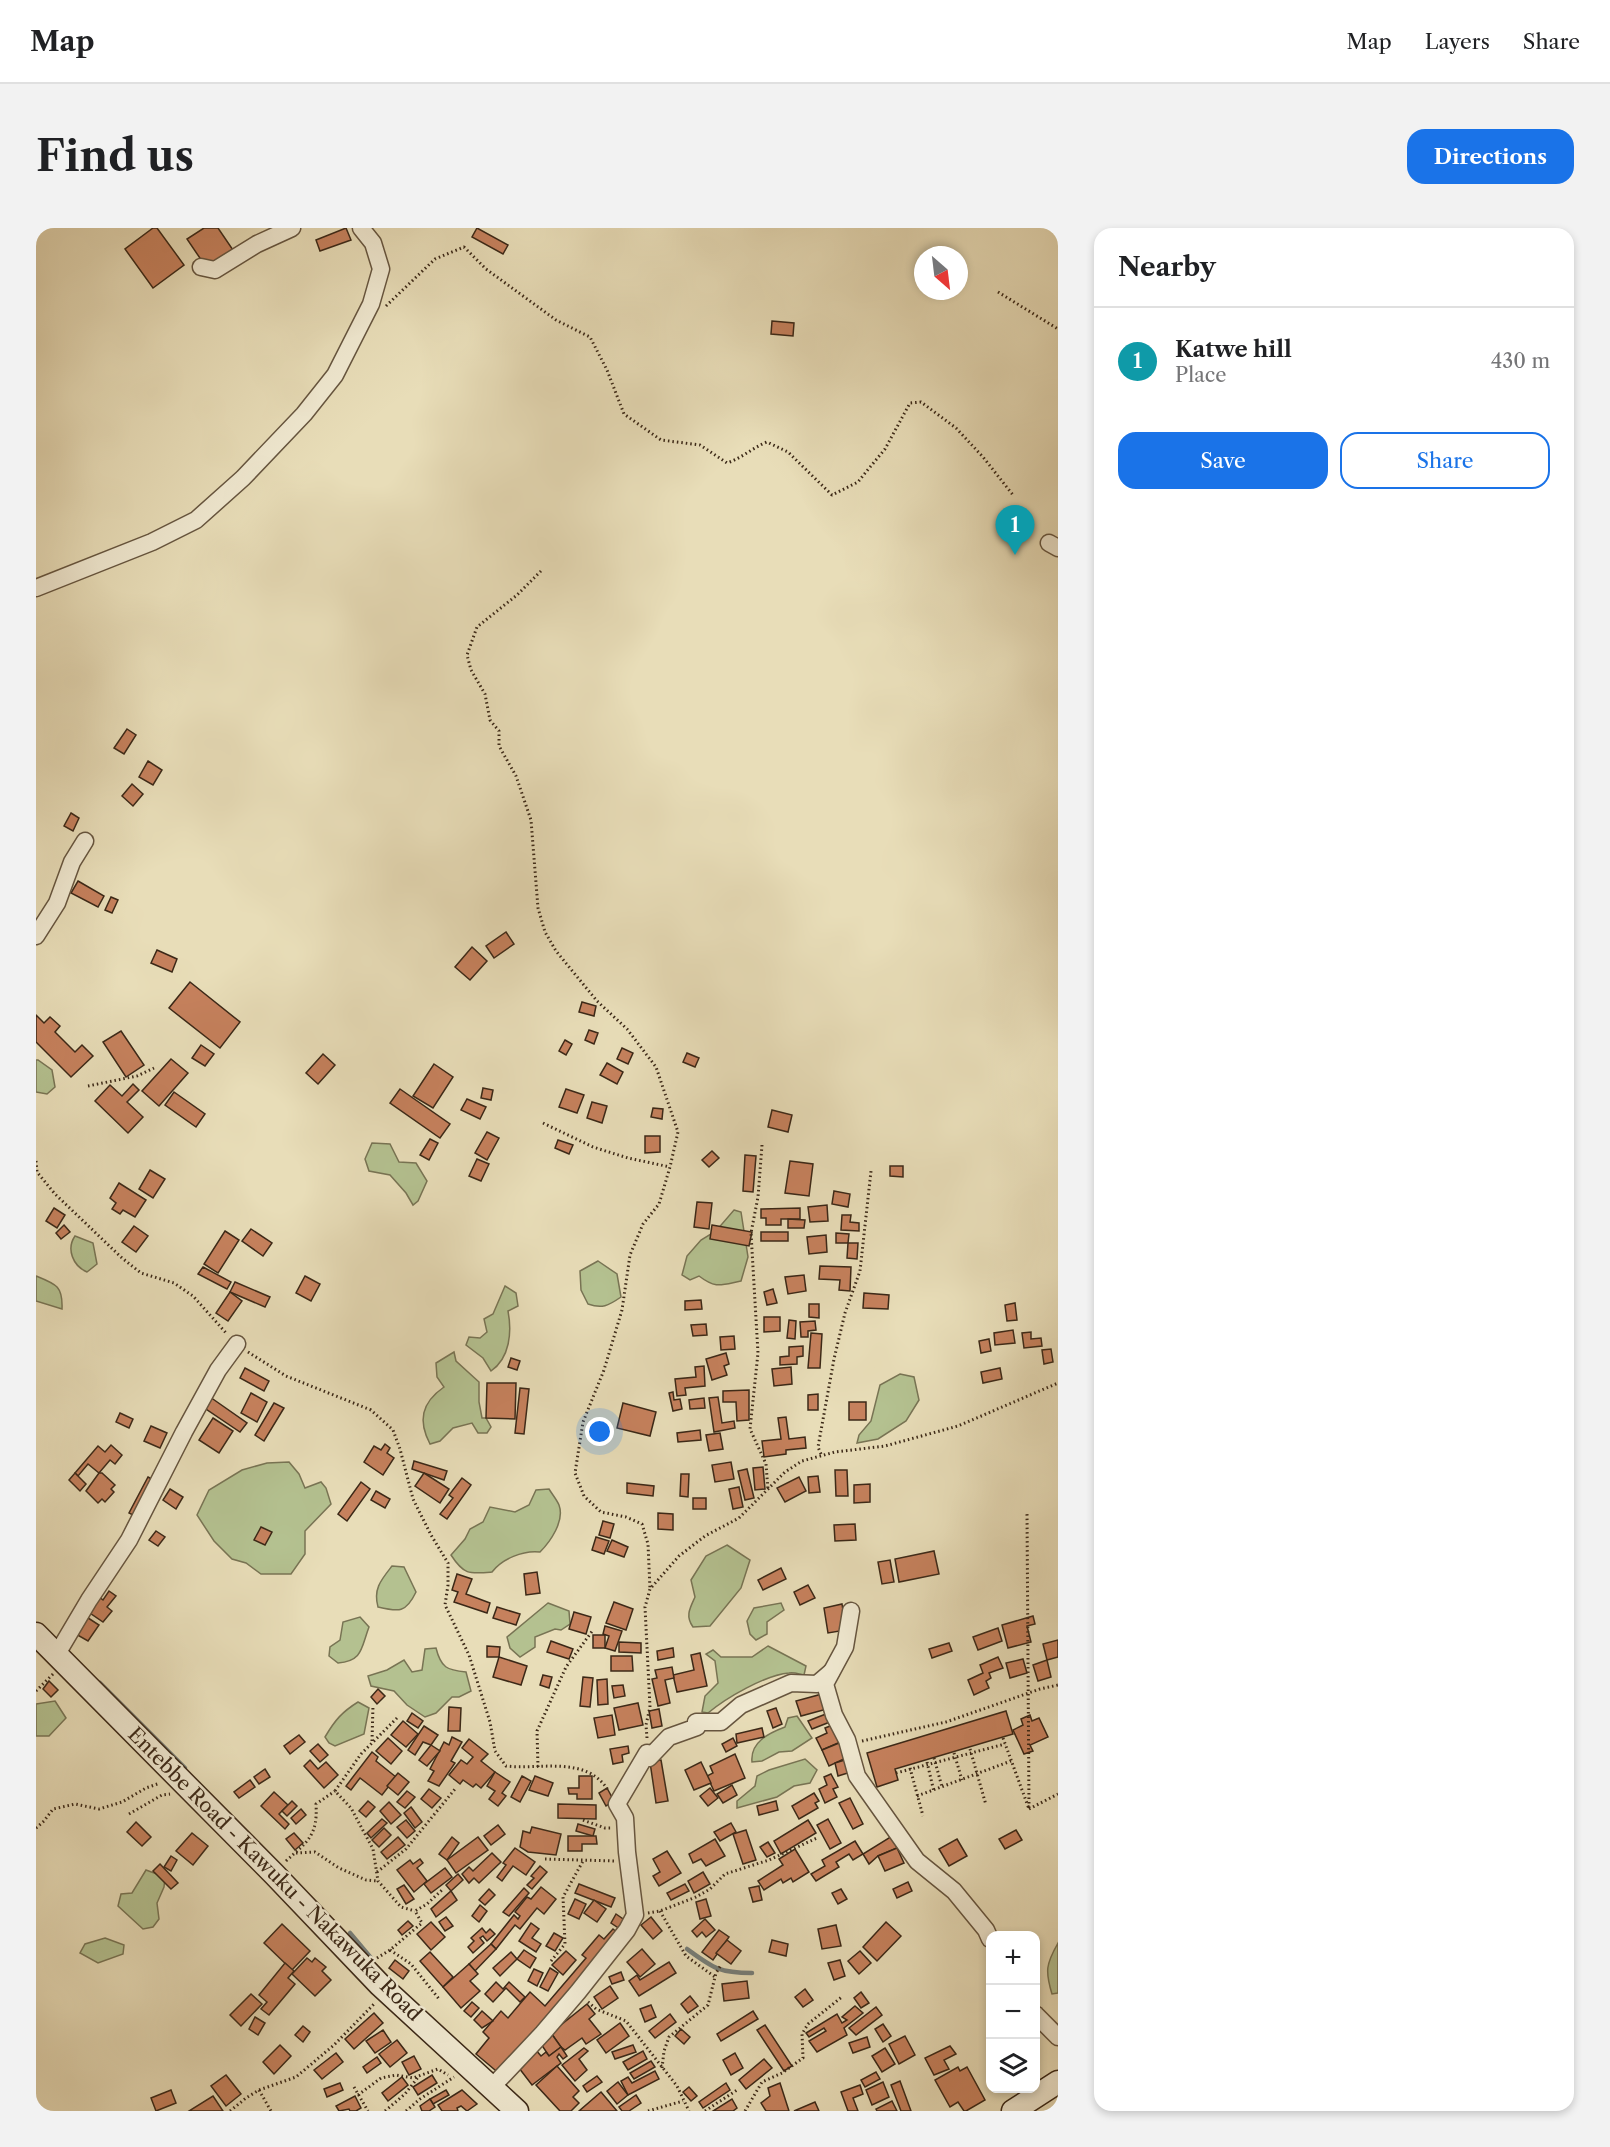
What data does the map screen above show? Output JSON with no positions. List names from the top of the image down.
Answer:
{
  "streets": {
    "main road": ["Entebbe Road - Kawuku - Nakawuka Road"]
  },
  "north": "bottom right",
  "page": {
    "header": "Map",
    "nav": ["Map", "Layers", "Share"],
    "buttons": [
      "Directions",
      ["Save", "Share"]
    ],
    "title": "Find us",
    "heading": "Nearby",
    "list": [
      {
        "mark": "1",
        "name": "Katwe hill",
        "note": "Place",
        "value": "430 m"
      }
    ],
    "pins": "1",
    "map_buttons": ["+", "−"]
  }
}
